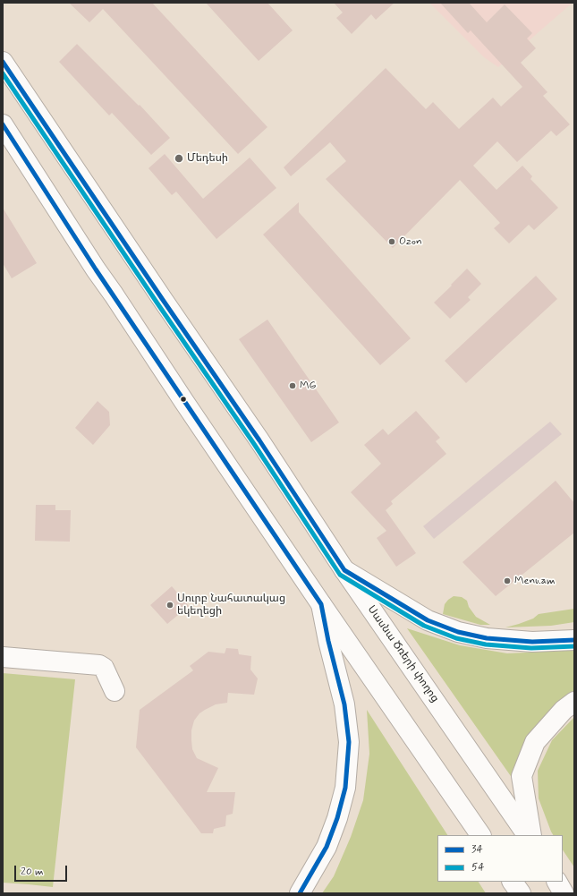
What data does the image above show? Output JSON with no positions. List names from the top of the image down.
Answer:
{
  "streets": {
    "main road": ["Սասնա Ծռերի փողոց"]
  },
  "places": [
    "Մեդեսի",
    "Ozon",
    "MG",
    "Menu.am",
    "Սուրբ Նահատակաց եկեղեցի"
  ],
  "lines": ["transit line 34", "transit line 54"],
  "legend": ["34", "54"],
  "scale_bar": "20 m"
}
